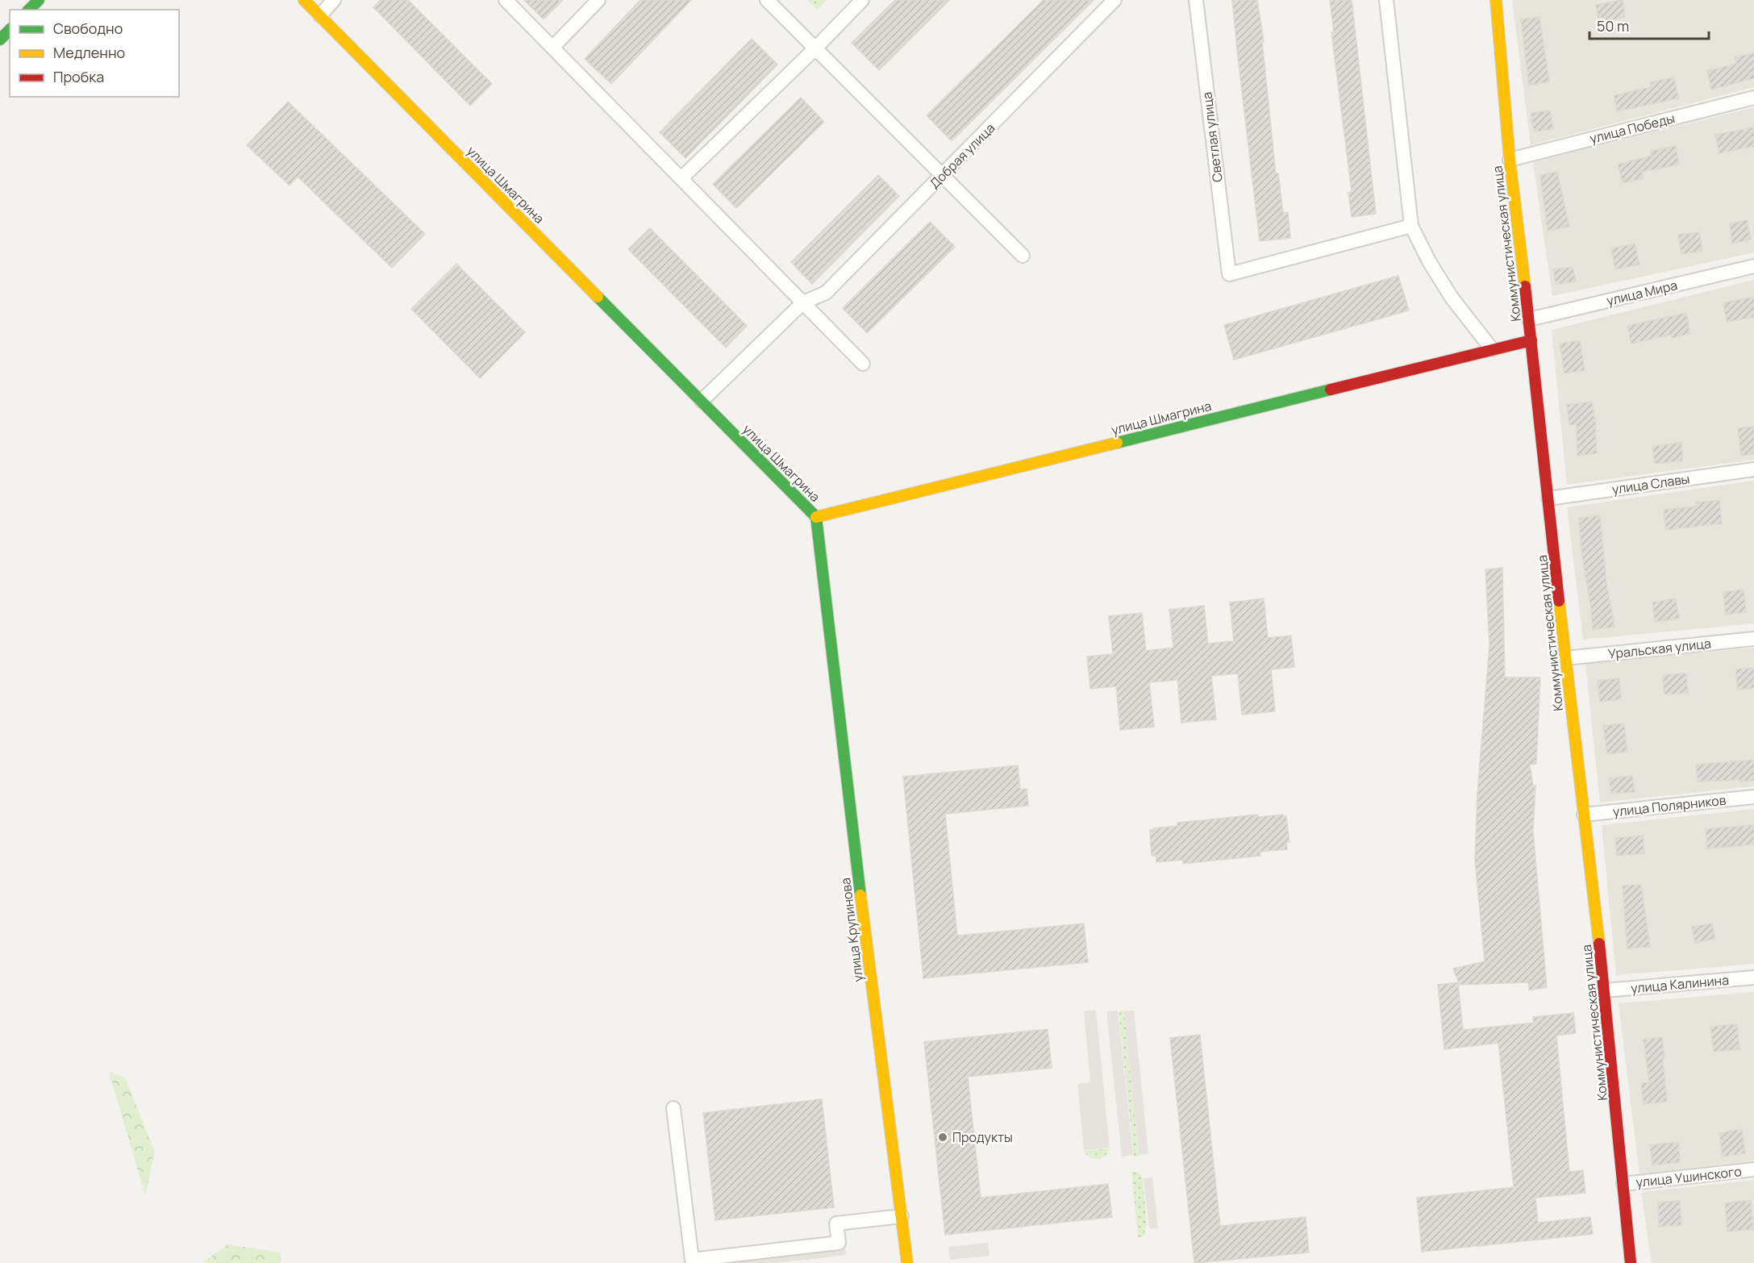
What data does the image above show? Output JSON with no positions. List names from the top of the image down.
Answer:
{
  "streets": {
    "street": [
      "улица Победы",
      "Светлая улица",
      "Добрая улица",
      "улица Шмагрина",
      "Коммунистическая улица",
      "улица Мира",
      "улица Славы",
      "Уральская улица",
      "улица Полярников",
      "улица Крупинова",
      "улица Калинина",
      "улица Ушинского"
    ]
  },
  "crossings": [
    ["улица Победы", "Коммунистическая улица"],
    ["Добрая улица", "улица Шмагрина"],
    ["улица Шмагрина", "Коммунистическая улица"],
    ["улица Шмагрина", "улица Крупинова"],
    ["Коммунистическая улица", "улица Мира"],
    ["Коммунистическая улица", "улица Славы"],
    ["Коммунистическая улица", "Уральская улица"],
    ["Коммунистическая улица", "улица Полярников"],
    ["Коммунистическая улица", "улица Калинина"],
    ["Коммунистическая улица", "улица Ушинского"]
  ],
  "places": ["Продукты"],
  "legend": ["Свободно", "Медленно", "Пробка"],
  "scale_bar": "50 m"
}
